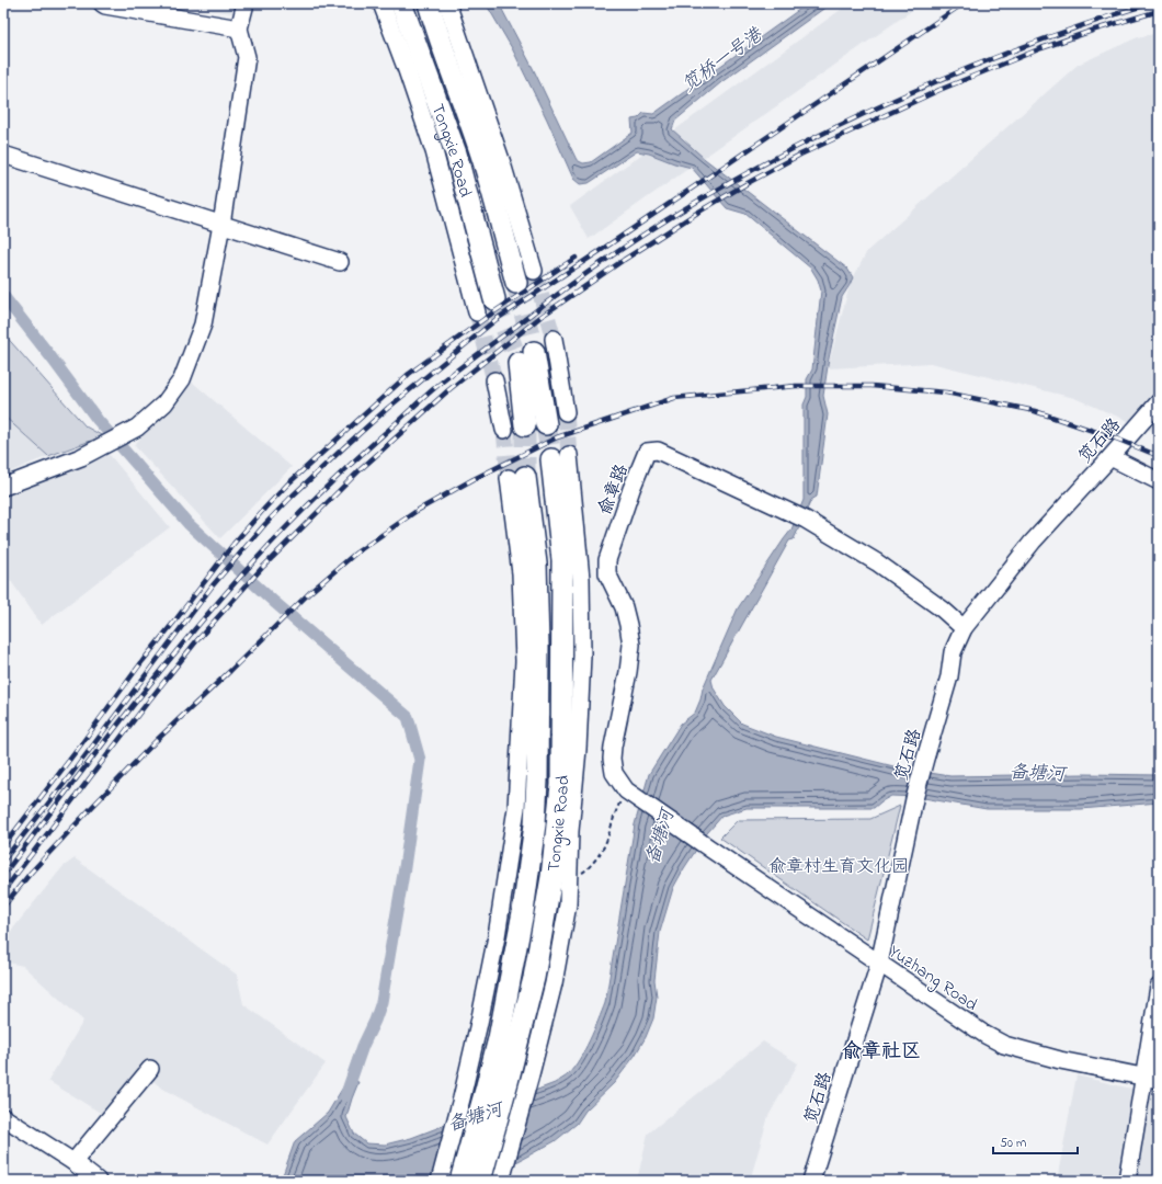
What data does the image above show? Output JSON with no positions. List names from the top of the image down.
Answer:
{
  "streets": {
    "main road": ["Tongxie Road"],
    "street": ["笕石路", "俞章路", "Yuzhang Road"]
  },
  "crossings": [
    ["笕石路", "俞章路"],
    ["笕石路", "Yuzhang Road"],
    ["俞章路", "Yuzhang Road"]
  ],
  "districts": ["俞章社区"],
  "water": ["笕桥一号港", "备塘河"],
  "parks": ["俞章村生育文化园"],
  "scale_bar": "50 m"
}
